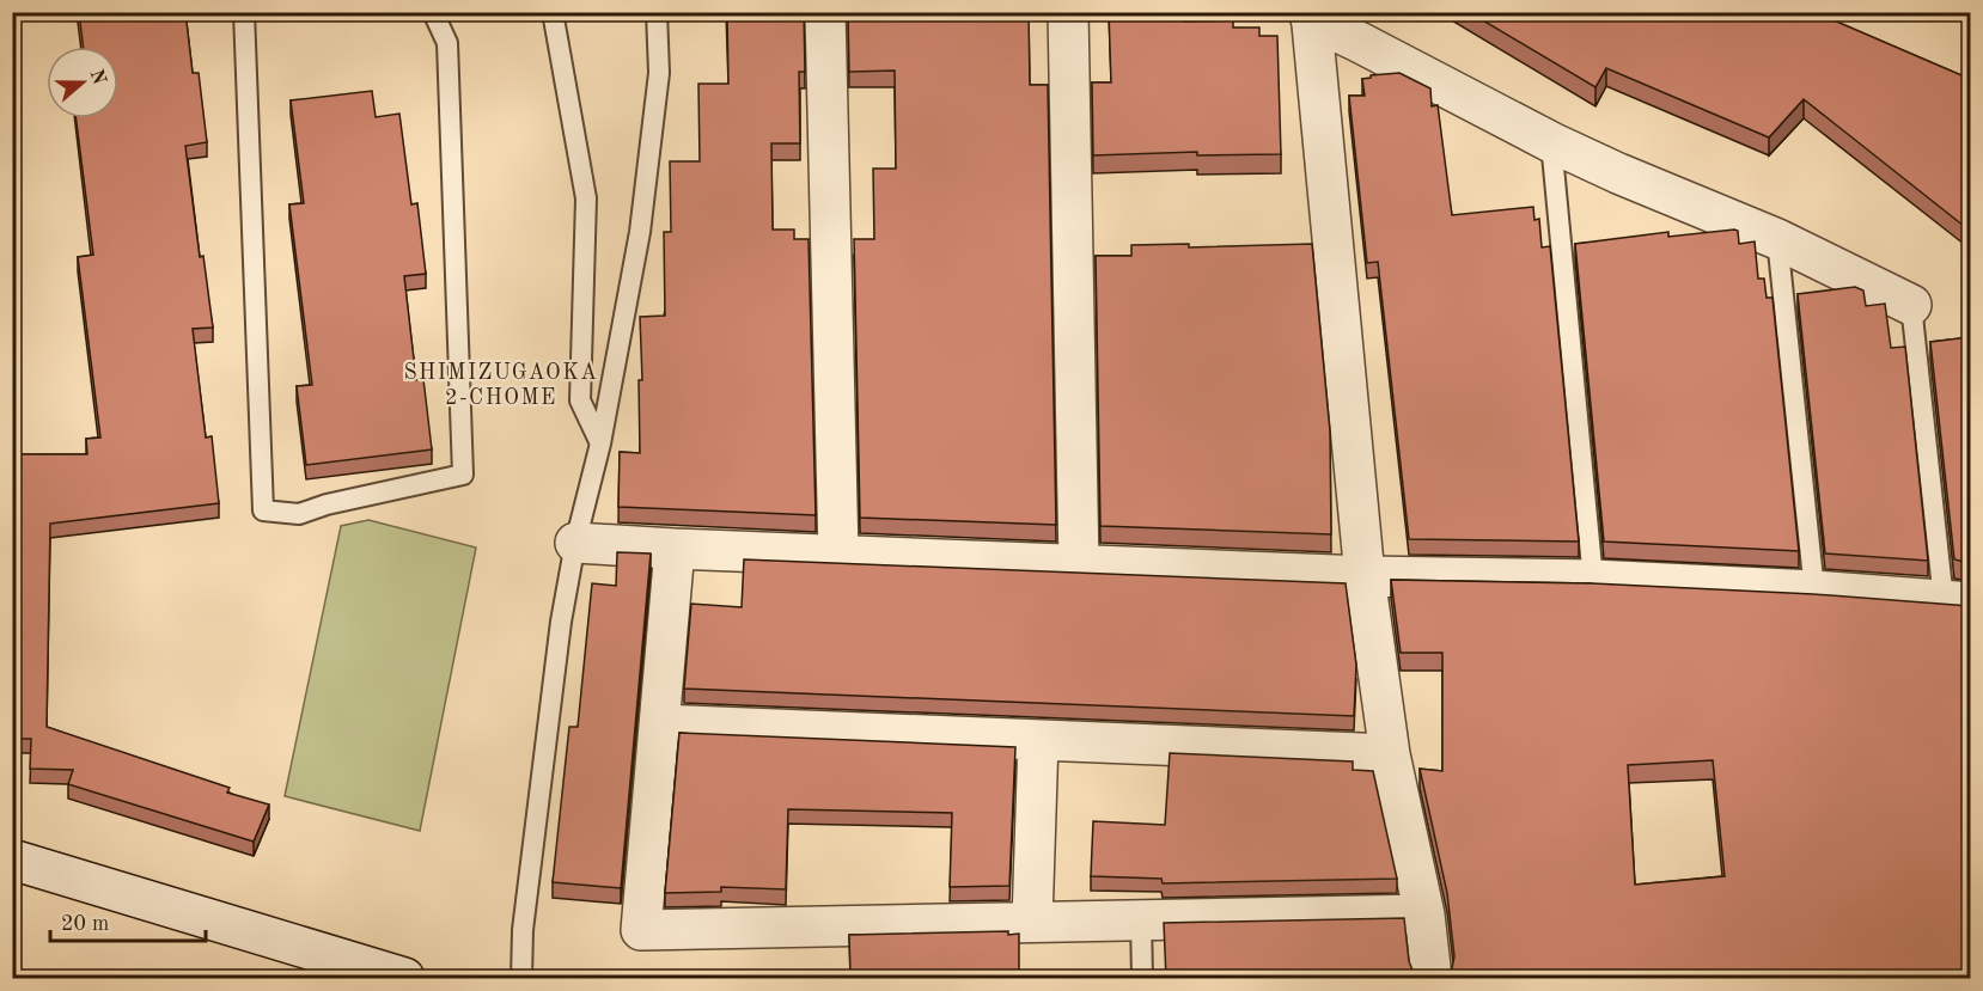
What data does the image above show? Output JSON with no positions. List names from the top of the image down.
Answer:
{
  "districts": ["SHIMIZUGAOKA 2-CHOME"],
  "scale_bar": "20 m",
  "north": "right"
}
